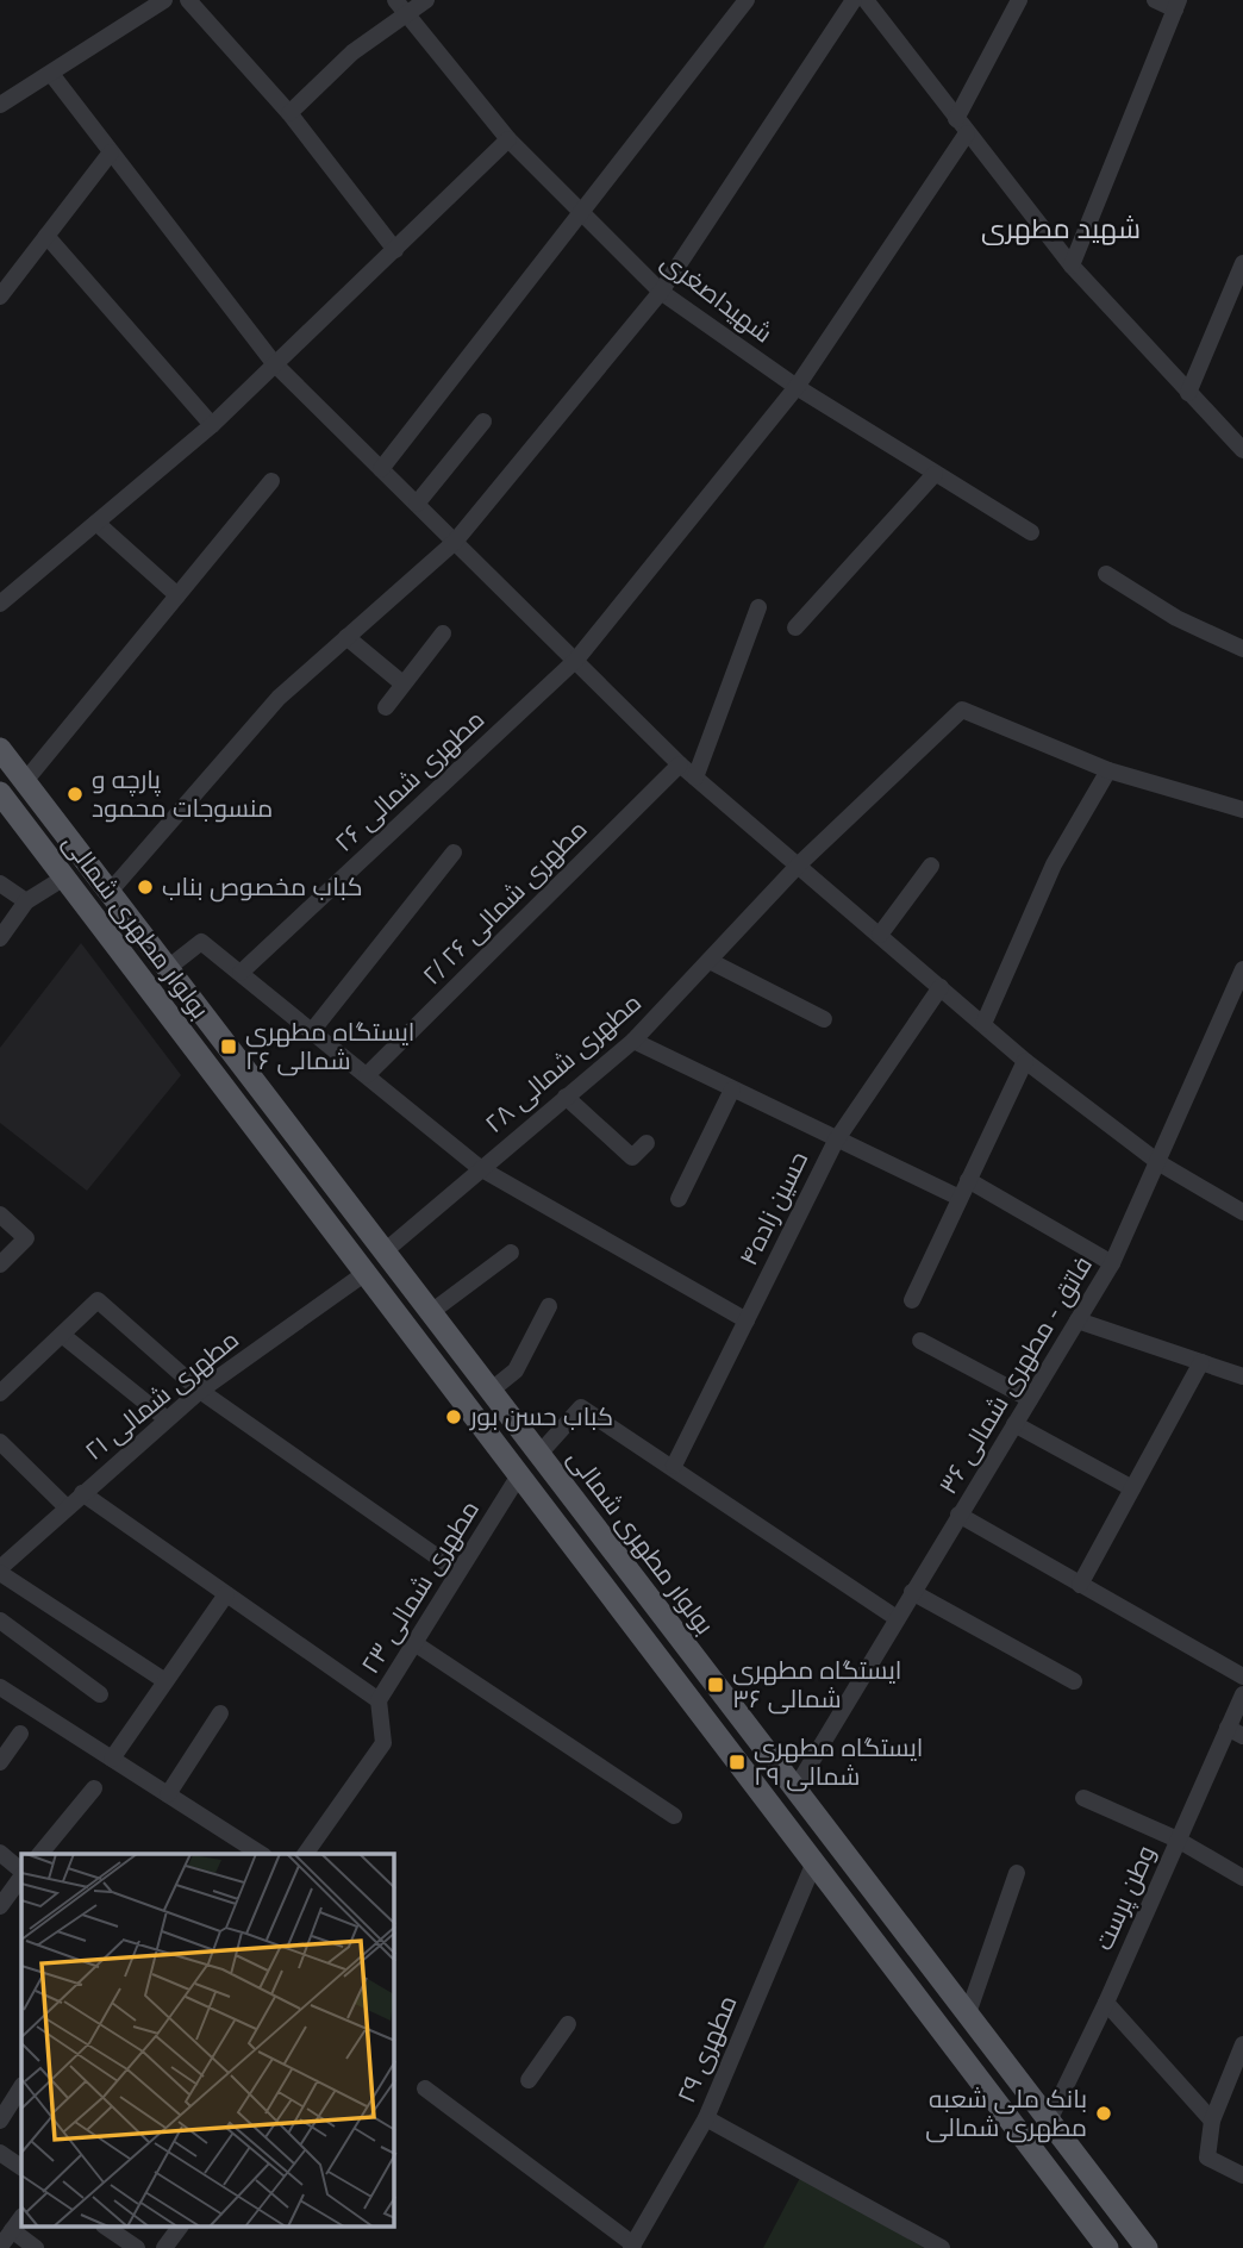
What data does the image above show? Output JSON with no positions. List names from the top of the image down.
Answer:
{
  "streets": {
    "main road": ["بولوار مطهری شمالی"],
    "street": [
      "شهیداصغری",
      "مطهری شمالی ۲۶",
      "مطهری شمالی ۲۶ /۲",
      "مطهری شمالی ۲۸",
      "حسین زاده۴",
      "فاتق - مطهری شمالی ۳۶",
      "مطهری شمالی ۲۱",
      "مطهری شمالی ۲۳",
      "وطن پرست",
      "مطهری ۲۹"
    ]
  },
  "crossings": [
    ["شهیداصغری", "مطهری شمالی ۲۶"],
    ["بولوار مطهری شمالی", "مطهری شمالی ۲۸"],
    ["بولوار مطهری شمالی", "فاتق - مطهری شمالی ۳۶"],
    ["بولوار مطهری شمالی", "مطهری شمالی ۲۱"],
    ["بولوار مطهری شمالی", "مطهری شمالی ۲۳"],
    ["بولوار مطهری شمالی", "وطن پرست"],
    ["بولوار مطهری شمالی", "مطهری ۲۹"]
  ],
  "districts": ["شهید مطهری"],
  "places": {
    "other": [
      "پارچه و منسوجات محمود",
      "كباب مخصوص بناب",
      "كباب حسن بور",
      "بانک ملی شعبه مطهری شمالی"
    ],
    "transit": ["ایستگاه مطهری شمالی ۲۶", "ایستگاه مطهری شمالی ۳۶", "ایستگاه مطهری شمالی ۲۹"]
  }
}
